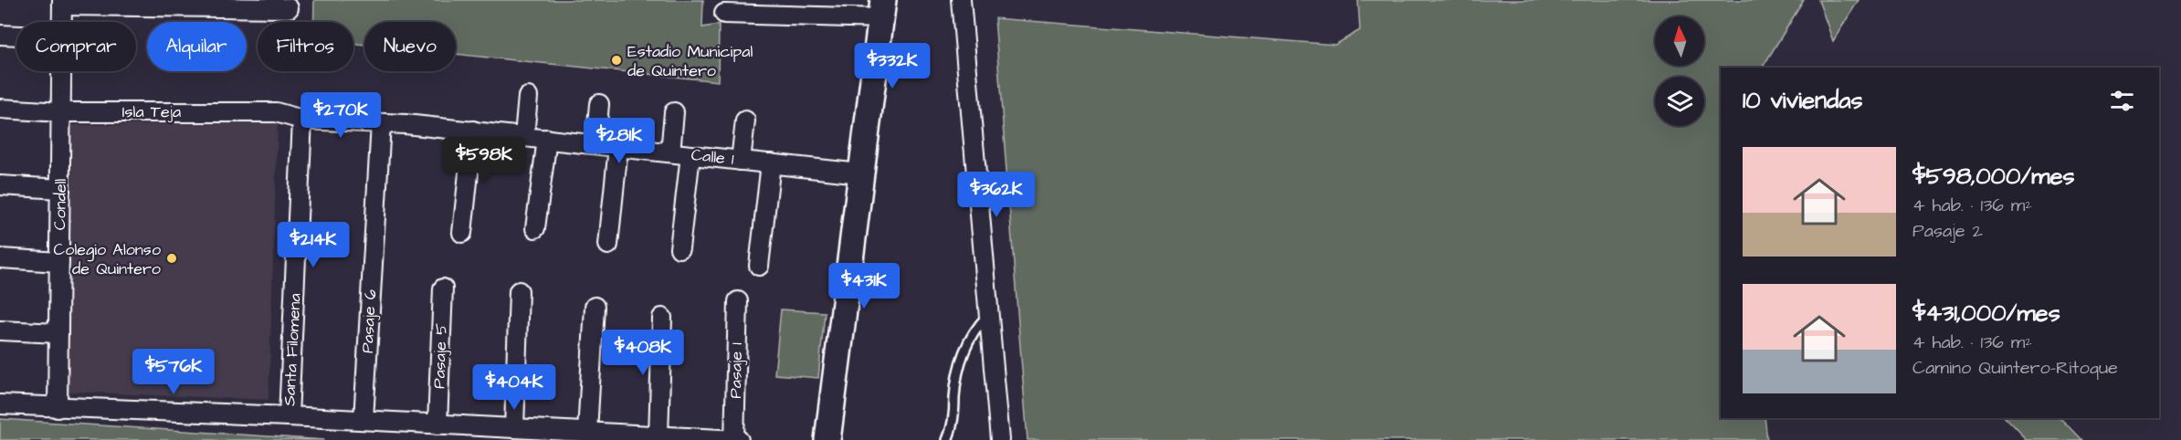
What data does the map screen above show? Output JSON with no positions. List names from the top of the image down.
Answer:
{
  "streets": {
    "street": [
      "Isla Teja",
      "Calle 1",
      "Condell",
      "Pasaje 6",
      "Santa Filomena",
      "Pasaje 5",
      "Pasaje 1"
    ]
  },
  "crossings": [
    ["Isla Teja", "Calle 1"],
    ["Isla Teja", "Condell"],
    ["Isla Teja", "Santa Filomena"],
    ["Calle 1", "Pasaje 6"],
    ["Calle 1", "Santa Filomena"]
  ],
  "places": ["Estadio Municipal de Quintero", "Colegio Alonso de Quintero"],
  "north": "top",
  "page": {
    "chip": [
      "Comprar",
      "Alquilar",
      "Filtros",
      "Nuevo"
    ],
    "price": [
      "$332K",
      "$270K",
      "$281K",
      "$598K",
      "$362K",
      "$214K",
      "$431K",
      "$408K",
      "$576K",
      "$404K"
    ],
    "heading": "10 viviendas",
    "list": [
      {
        "name": "$598,000/mes",
        "note": "4 hab. · 136 m² · Pasaje 2"
      },
      {
        "name": "$431,000/mes",
        "note": "4 hab. · 136 m² · Camino Quintero-Ritoque"
      }
    ]
  }
}
